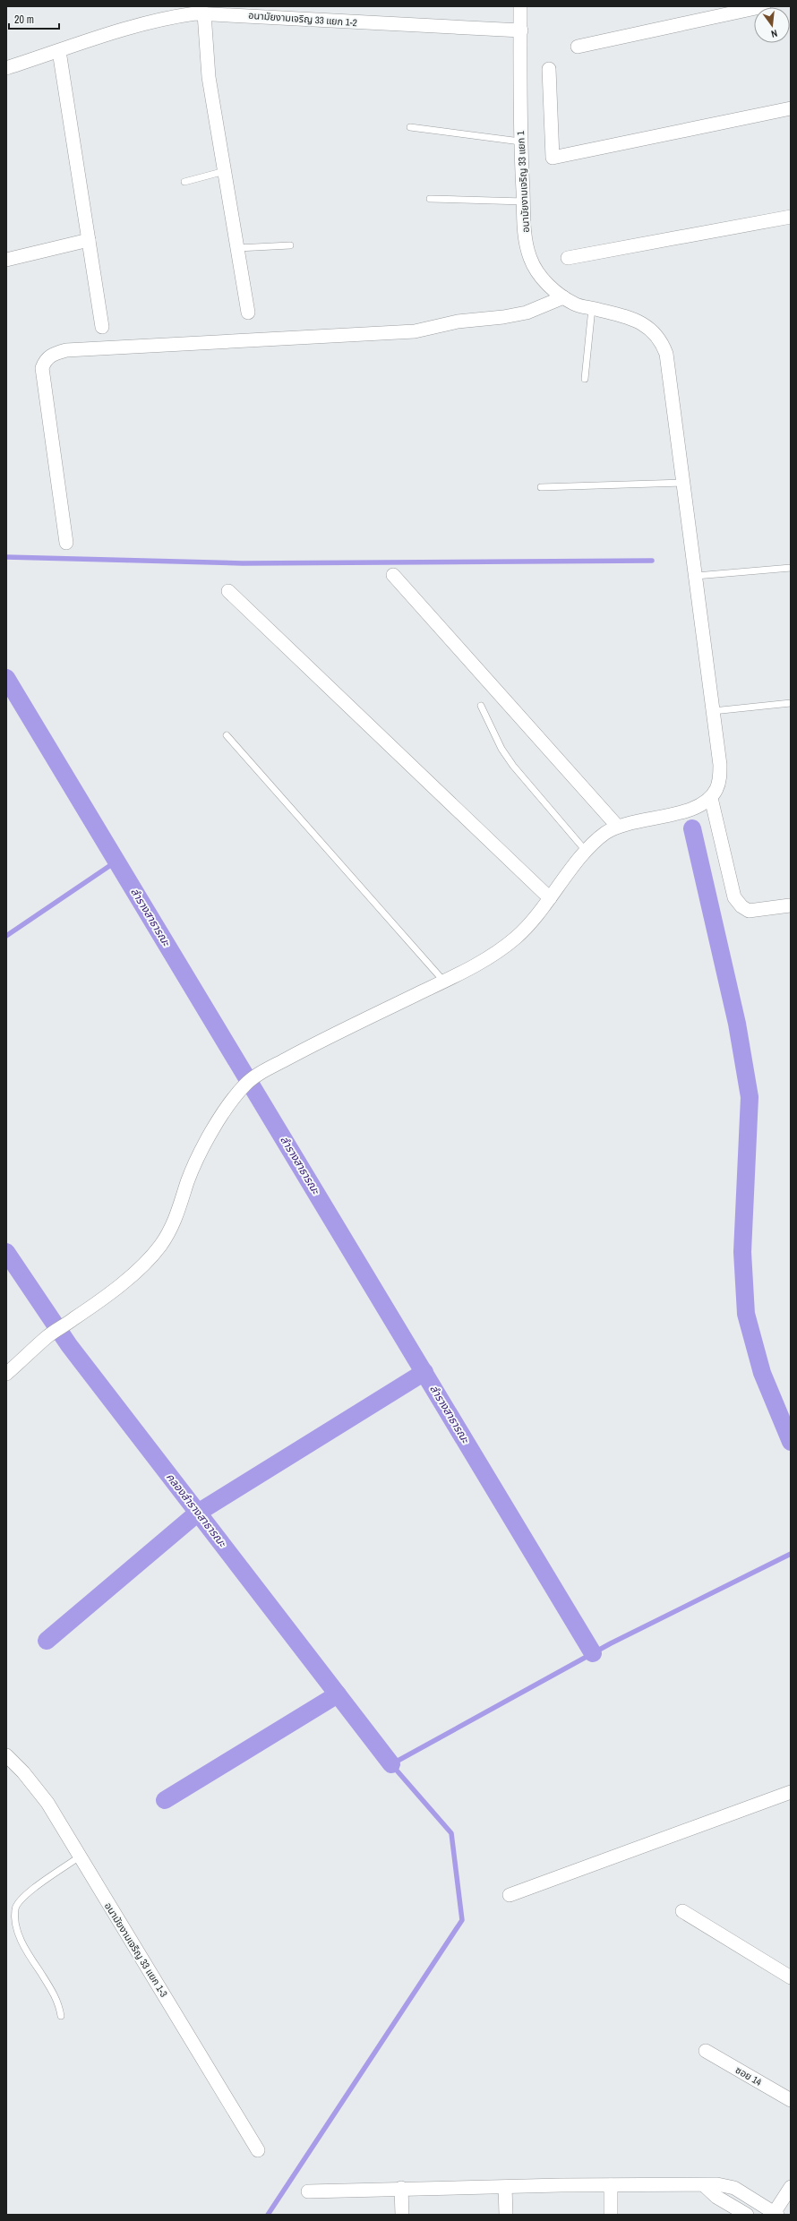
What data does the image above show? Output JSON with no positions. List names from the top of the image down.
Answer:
{
  "streets": {
    "street": [
      "อนามัยงามเจริญ 33 แยก 1-2",
      "อนามัยงามเจริญ 33 แยก 1",
      "อนามัยงามเจริญ 33 แยก 1-3",
      "ซอย 14"
    ]
  },
  "crossings": [
    ["อนามัยงามเจริญ 33 แยก 1-2", "อนามัยงามเจริญ 33 แยก 1"]
  ],
  "water": ["ลำรางสาธารณะ", "คลองลำรางสาธารณะ"],
  "scale_bar": "20 m",
  "north": "bottom"
}
